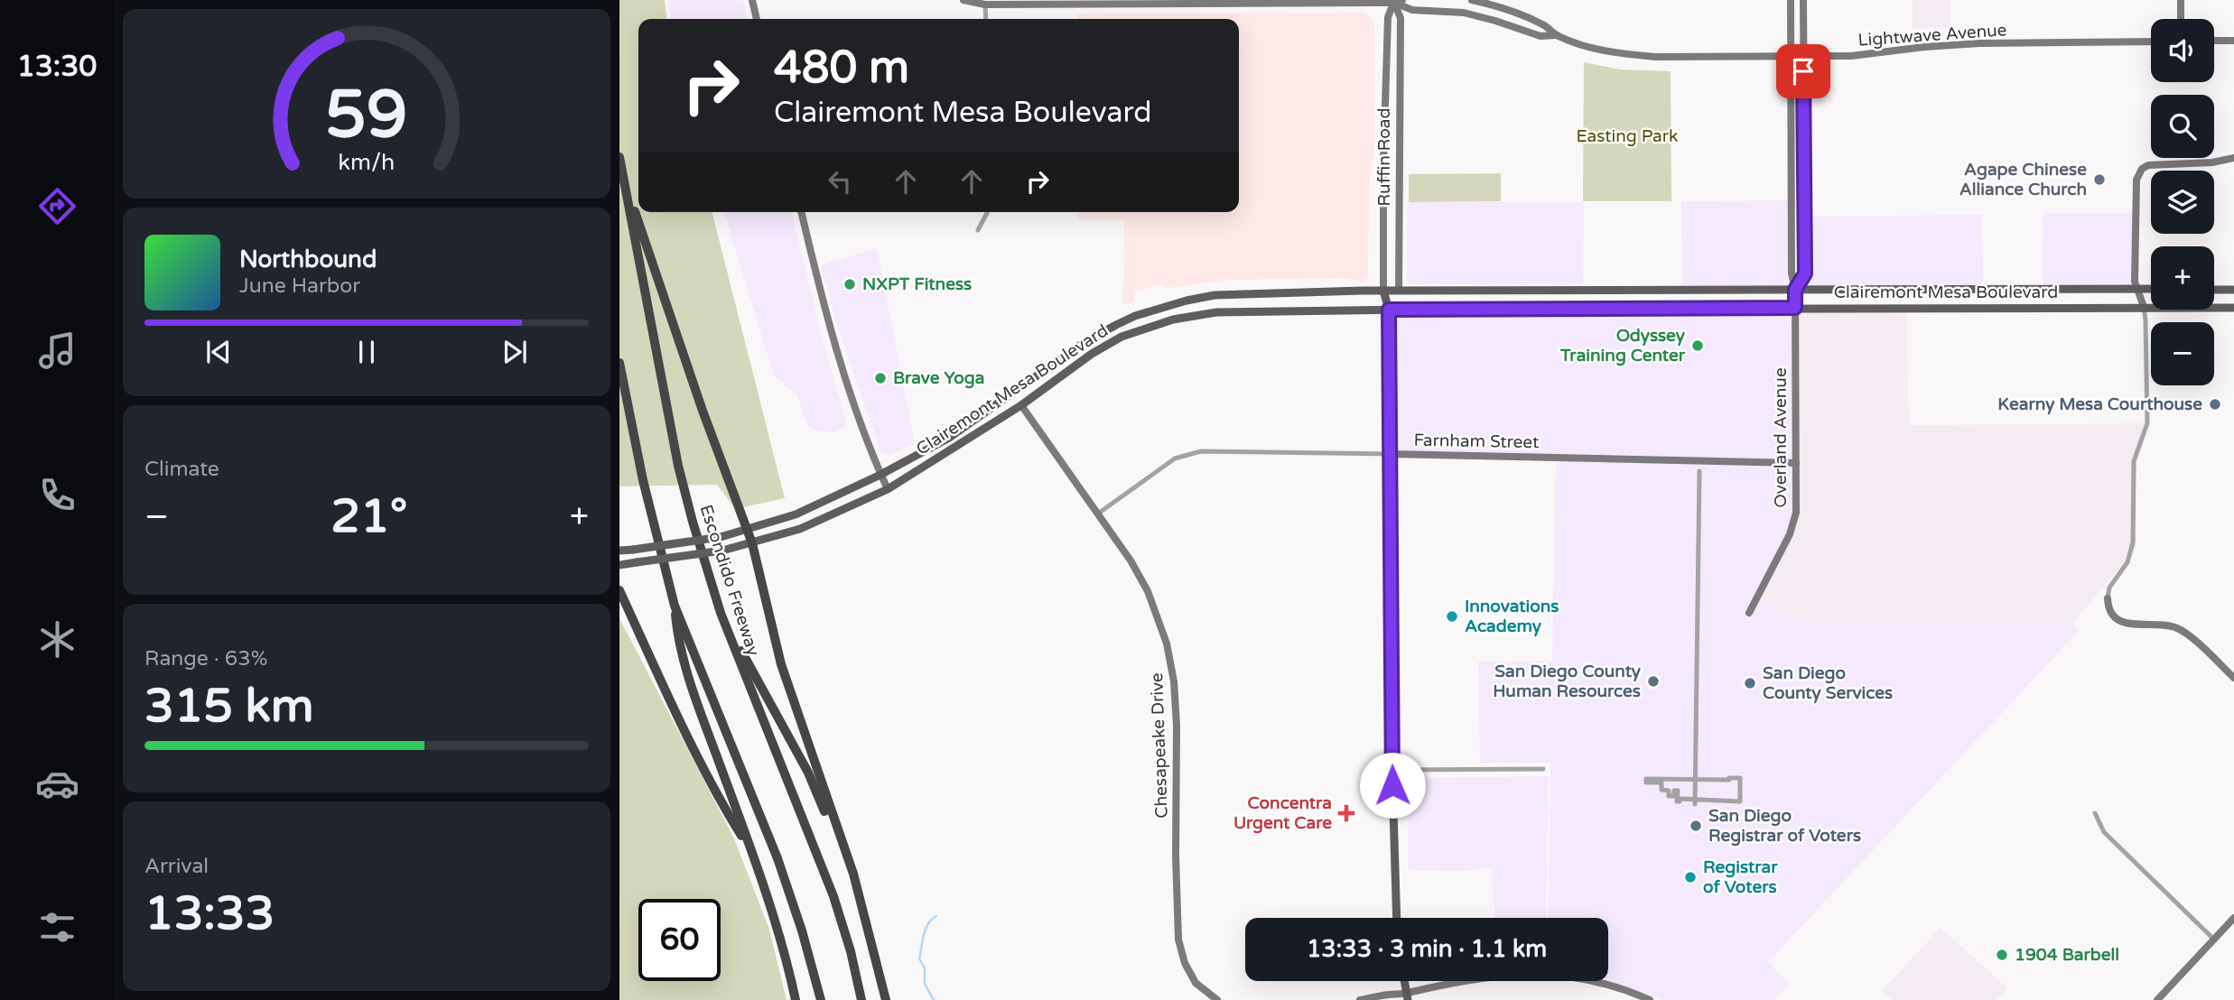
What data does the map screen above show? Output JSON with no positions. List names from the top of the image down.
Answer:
{
  "streets": {
    "highway": ["Escondido Freeway"],
    "main road": ["Ruffin Road", "Clairemont Mesa Boulevard"],
    "street": [
      "Lightwave Avenue",
      "Overland Avenue",
      "Farnham Street",
      "Chesapeake Drive"
    ]
  },
  "crossings": [
    ["Lightwave Avenue", "Ruffin Road"],
    ["Lightwave Avenue", "Overland Avenue"],
    ["Ruffin Road", "Clairemont Mesa Boulevard"],
    ["Ruffin Road", "Farnham Street"],
    ["Clairemont Mesa Boulevard", "Overland Avenue"],
    ["Clairemont Mesa Boulevard", "Chesapeake Drive"],
    ["Overland Avenue", "Farnham Street"],
    ["Farnham Street", "Chesapeake Drive"]
  ],
  "parks": ["Easting Park"],
  "places": {
    "other": [
      "Agape Chinese Alliance Church",
      "NXPT Fitness",
      "Odyssey Training Center",
      "Brave Yoga",
      "Kearny Mesa Courthouse",
      "Innovations Academy",
      "San Diego County Human Resources",
      "San Diego County Services",
      "San Diego Registrar of Voters",
      "Registrar of Voters",
      "1904 Barbell"
    ],
    "health": ["Concentra Urgent Care"]
  },
  "page": {
    "tabs": "13:30",
    "map_buttons": ["+", "−"],
    "turn": ["480 m", "Clairemont Mesa Boulevard"],
    "song": ["Northbound", "June Harbor"],
    "tile": [
      "Climate",
      ["Range · 63%", "315 km"],
      ["Arrival", "13:33"]
    ],
    "heat": ["−", "21°", "+"],
    "limit": "60",
    "trip": "13:33 · 3 min · 1.1 km",
    "gauge": ["59", "km/h"]
  }
}
